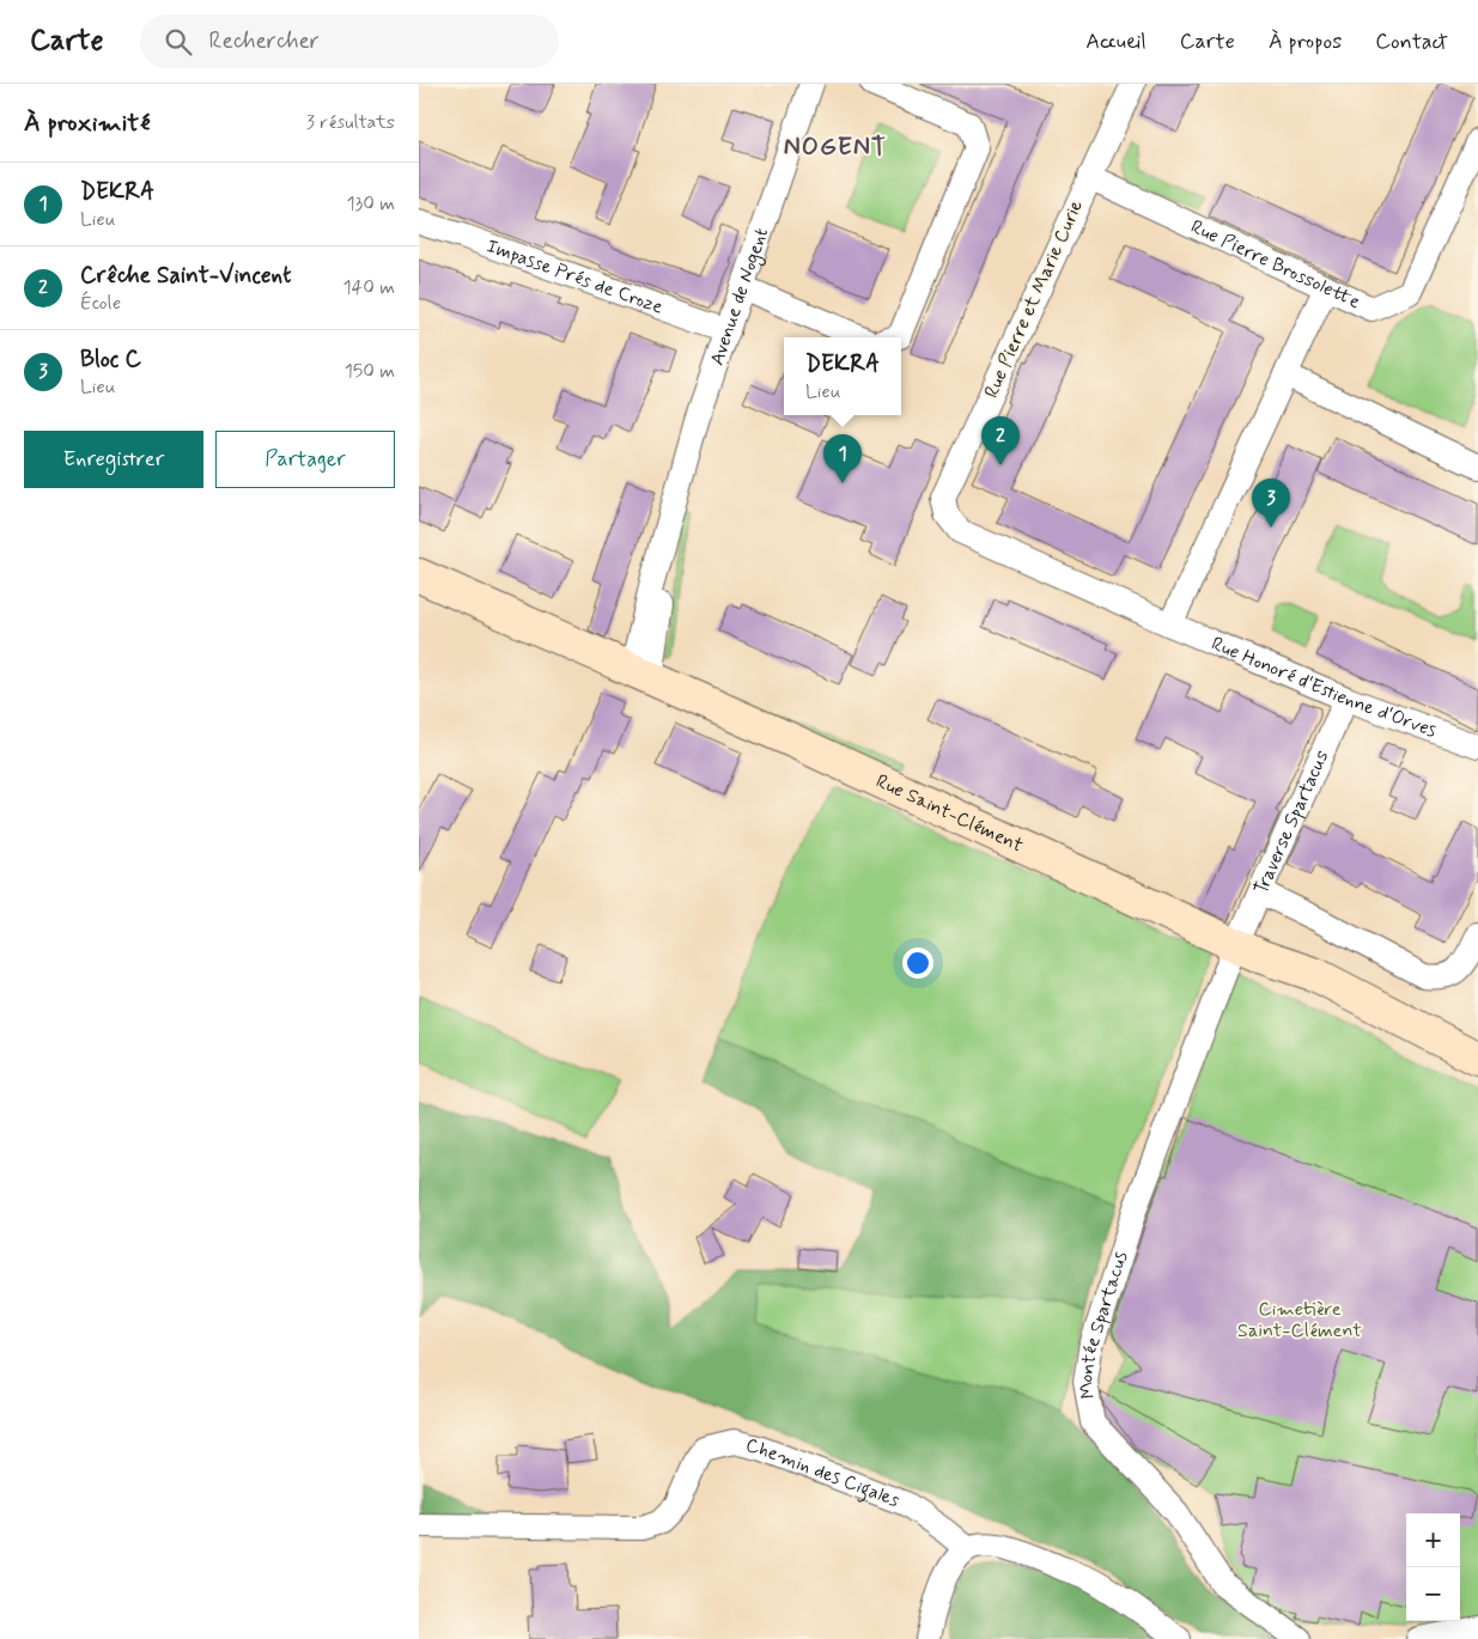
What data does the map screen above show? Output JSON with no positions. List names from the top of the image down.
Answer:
{
  "streets": {
    "main road": ["Rue Saint-Clément"],
    "street": [
      "Rue Pierre Brossolette",
      "Impasse Prés de Croze",
      "Avenue de Nogent",
      "Rue Pierre et Marie Curie",
      "Rue Honoré d'Estienne d'Orves",
      "Traverse Spartacus",
      "Montée Spartacus",
      "Chemin des Cigales"
    ]
  },
  "crossings": [
    ["Rue Pierre Brossolette", "Rue Pierre et Marie Curie"],
    ["Impasse Prés de Croze", "Avenue de Nogent"],
    ["Avenue de Nogent", "Rue Saint-Clément"],
    ["Rue Pierre et Marie Curie", "Rue Honoré d'Estienne d'Orves"],
    ["Rue Honoré d'Estienne d'Orves", "Traverse Spartacus"],
    ["Rue Saint-Clément", "Traverse Spartacus"],
    ["Rue Saint-Clément", "Montée Spartacus"],
    ["Traverse Spartacus", "Montée Spartacus"]
  ],
  "districts": ["NOGENT"],
  "parks": ["Cimetière Saint-Clément"],
  "page": {
    "header": "Carte",
    "search": "Rechercher",
    "nav": [
      "Accueil",
      "Carte",
      "À propos",
      "Contact"
    ],
    "heading": ["À proximité", "3 résultats"],
    "list": [
      {
        "mark": "1",
        "name": "DEKRA",
        "note": "Lieu",
        "value": "130 m"
      },
      {
        "mark": "2",
        "name": "Crêche Saint-Vincent",
        "note": "École",
        "value": "140 m"
      },
      {
        "mark": "3",
        "name": "Bloc C",
        "note": "Lieu",
        "value": "150 m"
      }
    ],
    "popup": ["DEKRA", "Lieu"],
    "buttons": ["Enregistrer", "Partager"],
    "pins": ["2", "1", "3"],
    "map_buttons": ["+", "−"]
  }
}
